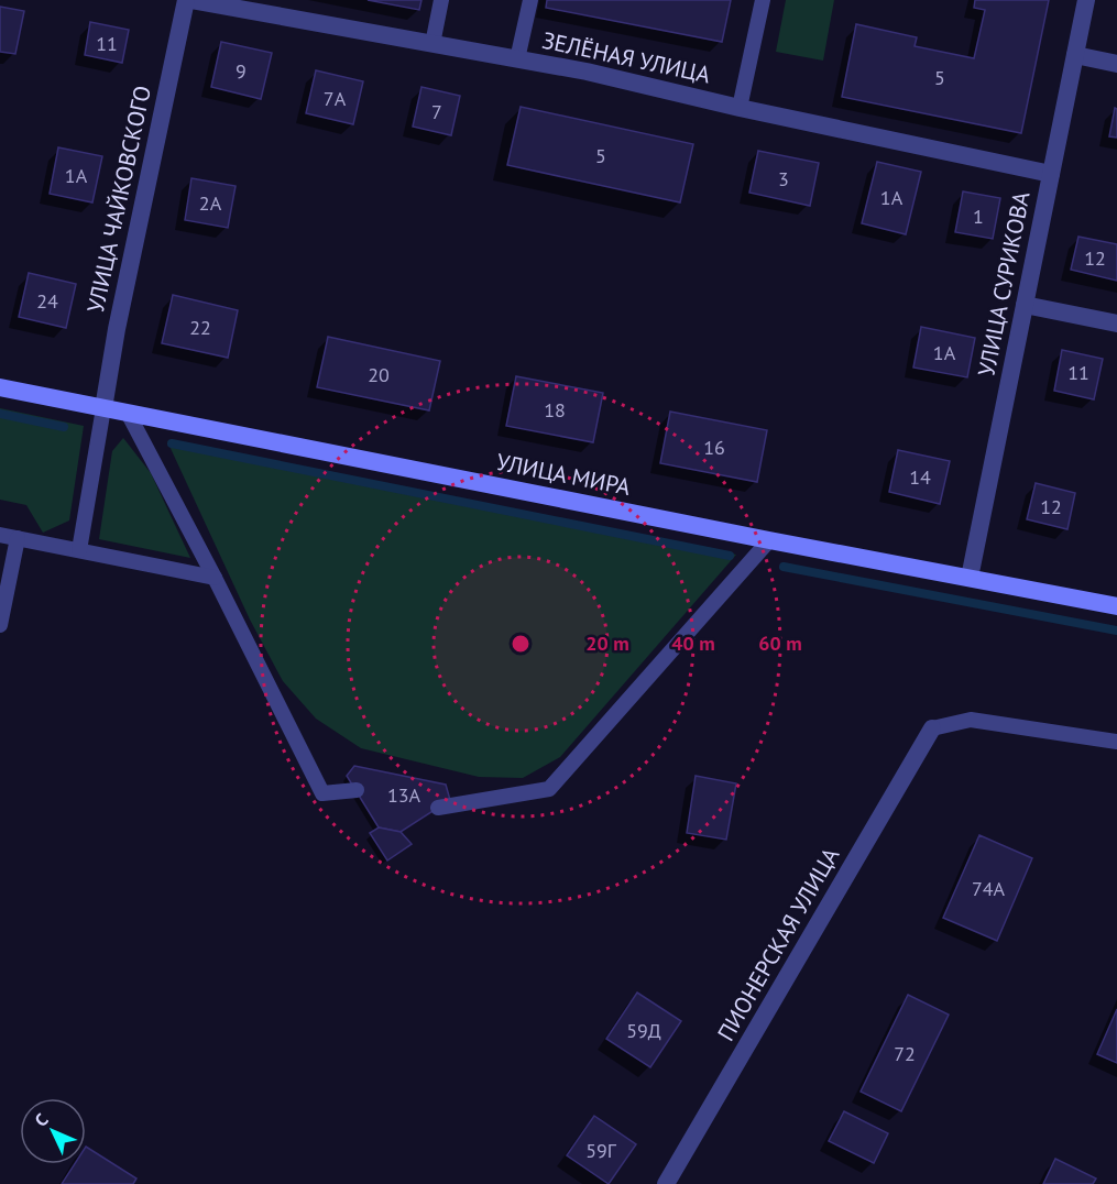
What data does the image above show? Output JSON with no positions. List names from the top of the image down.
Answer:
{
  "streets": {
    "main road": ["УЛИЦА МИРА"],
    "street": [
      "ЗЕЛЁНАЯ УЛИЦА",
      "УЛИЦА ЧАЙКОВСКОГО",
      "УЛИЦА СУРИКОВА",
      "ПИОНЕРСКАЯ УЛИЦА"
    ]
  },
  "crossings": [
    ["ЗЕЛЁНАЯ УЛИЦА", "УЛИЦА ЧАЙКОВСКОГО"],
    ["ЗЕЛЁНАЯ УЛИЦА", "УЛИЦА СУРИКОВА"],
    ["УЛИЦА ЧАЙКОВСКОГО", "УЛИЦА МИРА"],
    ["УЛИЦА СУРИКОВА", "УЛИЦА МИРА"]
  ],
  "house_numbers": [
    "11",
    "9",
    "5",
    "7А",
    "7",
    "5",
    "1А",
    "3",
    "1А",
    "2А",
    "1",
    "12",
    "24",
    "22",
    "1А",
    "11",
    "20",
    "18",
    "16",
    "14",
    "12",
    "13А",
    "74А",
    "59Д",
    "72",
    "59Г"
  ],
  "north": "top left",
  "rings": ["20 m", "40 m", "60 m"]
}
